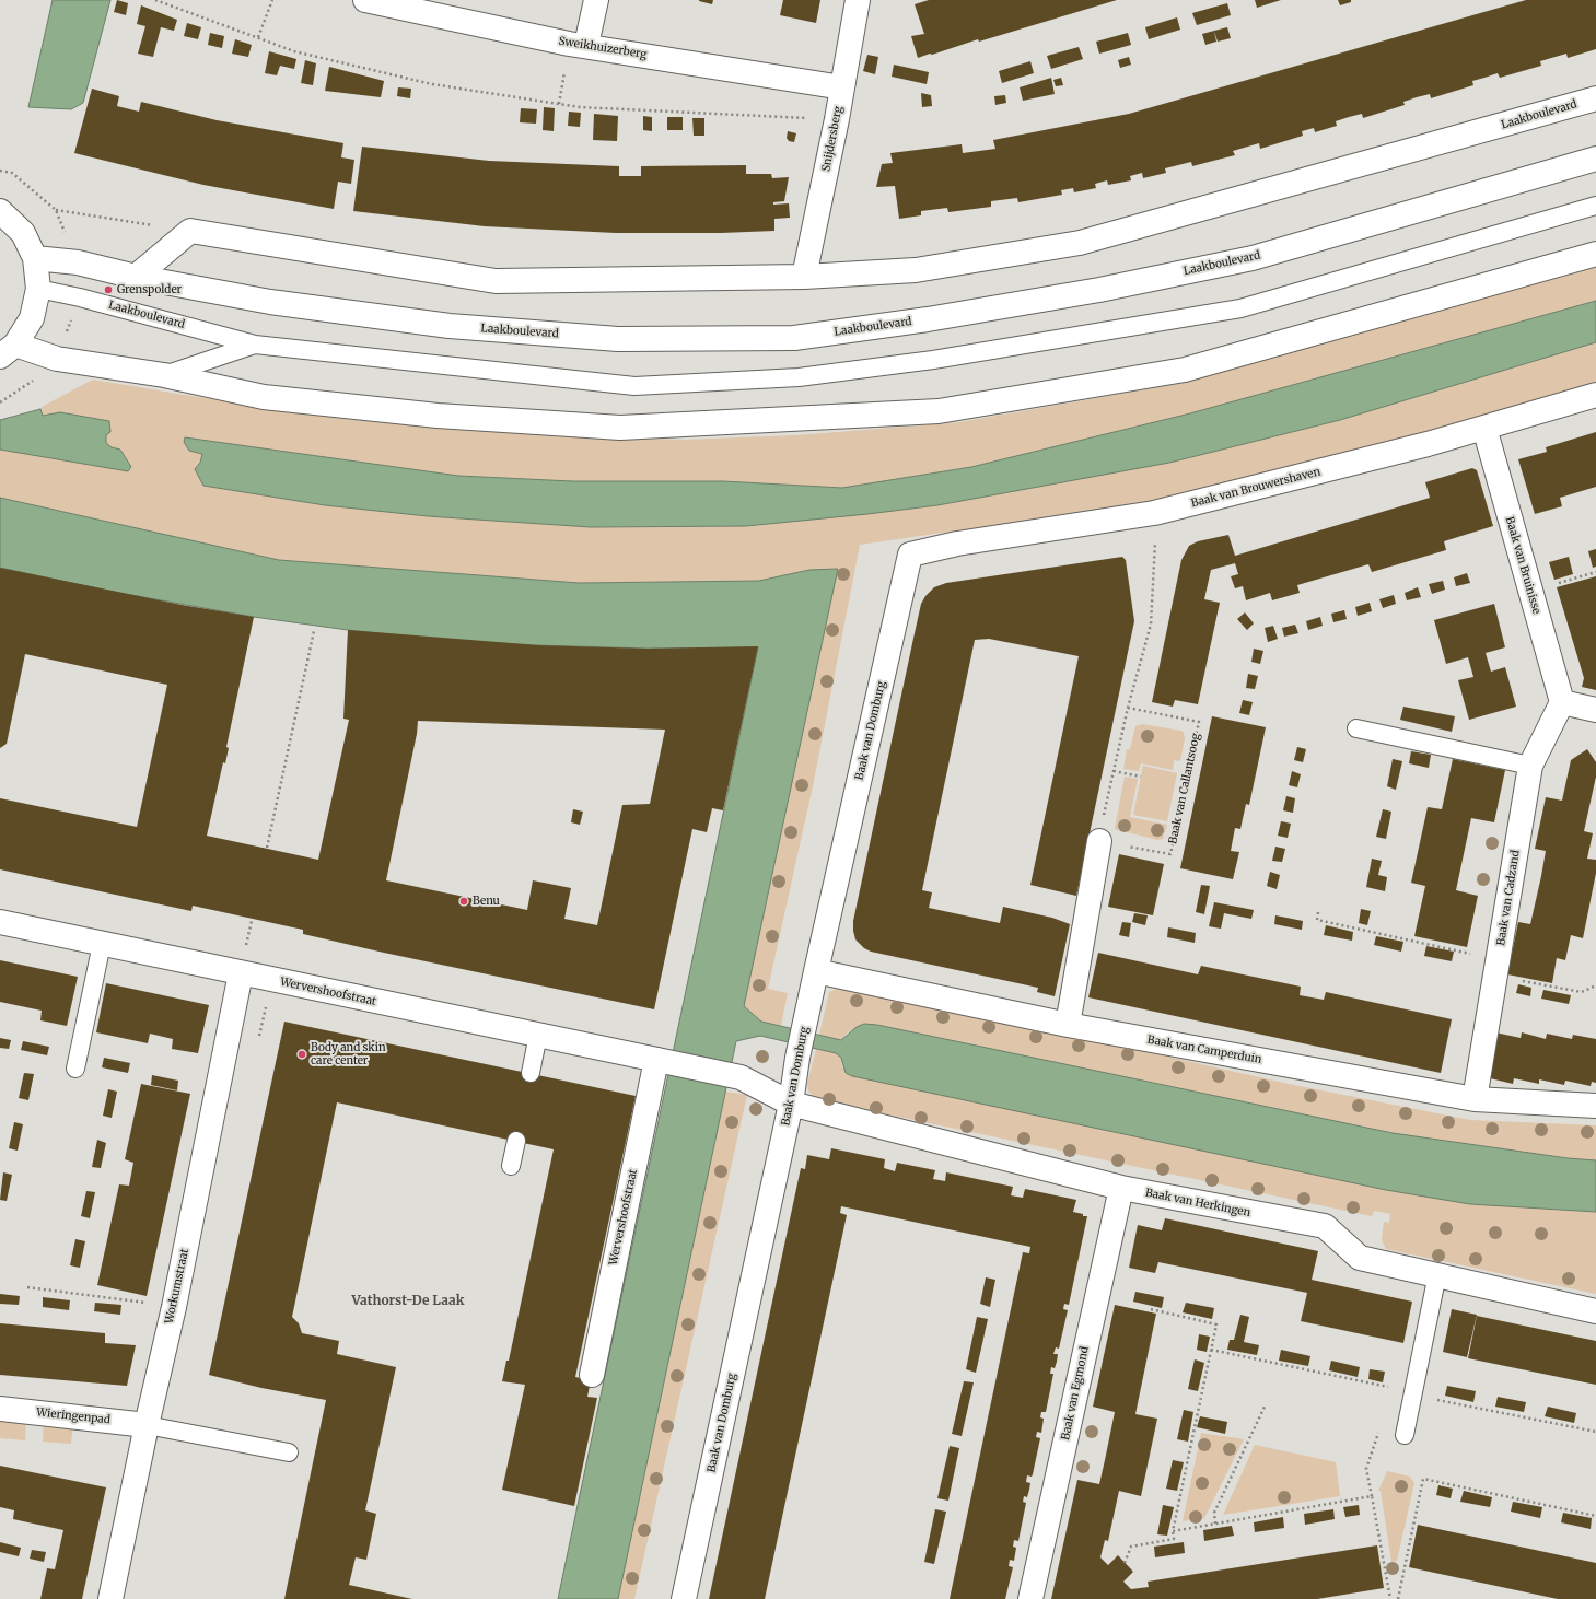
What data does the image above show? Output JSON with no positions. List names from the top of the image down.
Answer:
{
  "streets": {
    "street": [
      "Sweikhuizerberg",
      "Laakboulevard",
      "Snijdersberg",
      "Baak van Brouwershaven",
      "Baak van Bruinisse",
      "Baak van Domburg",
      "Baak van Cadzand",
      "Wervershoofstraat",
      "Baak van Camperduin",
      "Baak van Herkingen",
      "Workumstraat",
      "Baak van Egmond",
      "Wieringenpad"
    ],
    "path": ["Baak van Callantsoog"]
  },
  "crossings": [
    ["Sweikhuizerberg", "Snijdersberg"],
    ["Laakboulevard", "Snijdersberg"],
    ["Baak van Brouwershaven", "Baak van Bruinisse"],
    ["Baak van Brouwershaven", "Baak van Domburg"],
    ["Baak van Bruinisse", "Baak van Cadzand"],
    ["Baak van Domburg", "Wervershoofstraat"],
    ["Baak van Domburg", "Baak van Camperduin"],
    ["Baak van Domburg", "Baak van Herkingen"],
    ["Baak van Cadzand", "Baak van Camperduin"],
    ["Wervershoofstraat", "Baak van Herkingen"],
    ["Wervershoofstraat", "Workumstraat"],
    ["Baak van Herkingen", "Baak van Egmond"],
    ["Workumstraat", "Wieringenpad"]
  ],
  "districts": ["Vathorst-De Laak"],
  "places": ["Grenspolder", "Benu", "Body and skin care center"]
}
